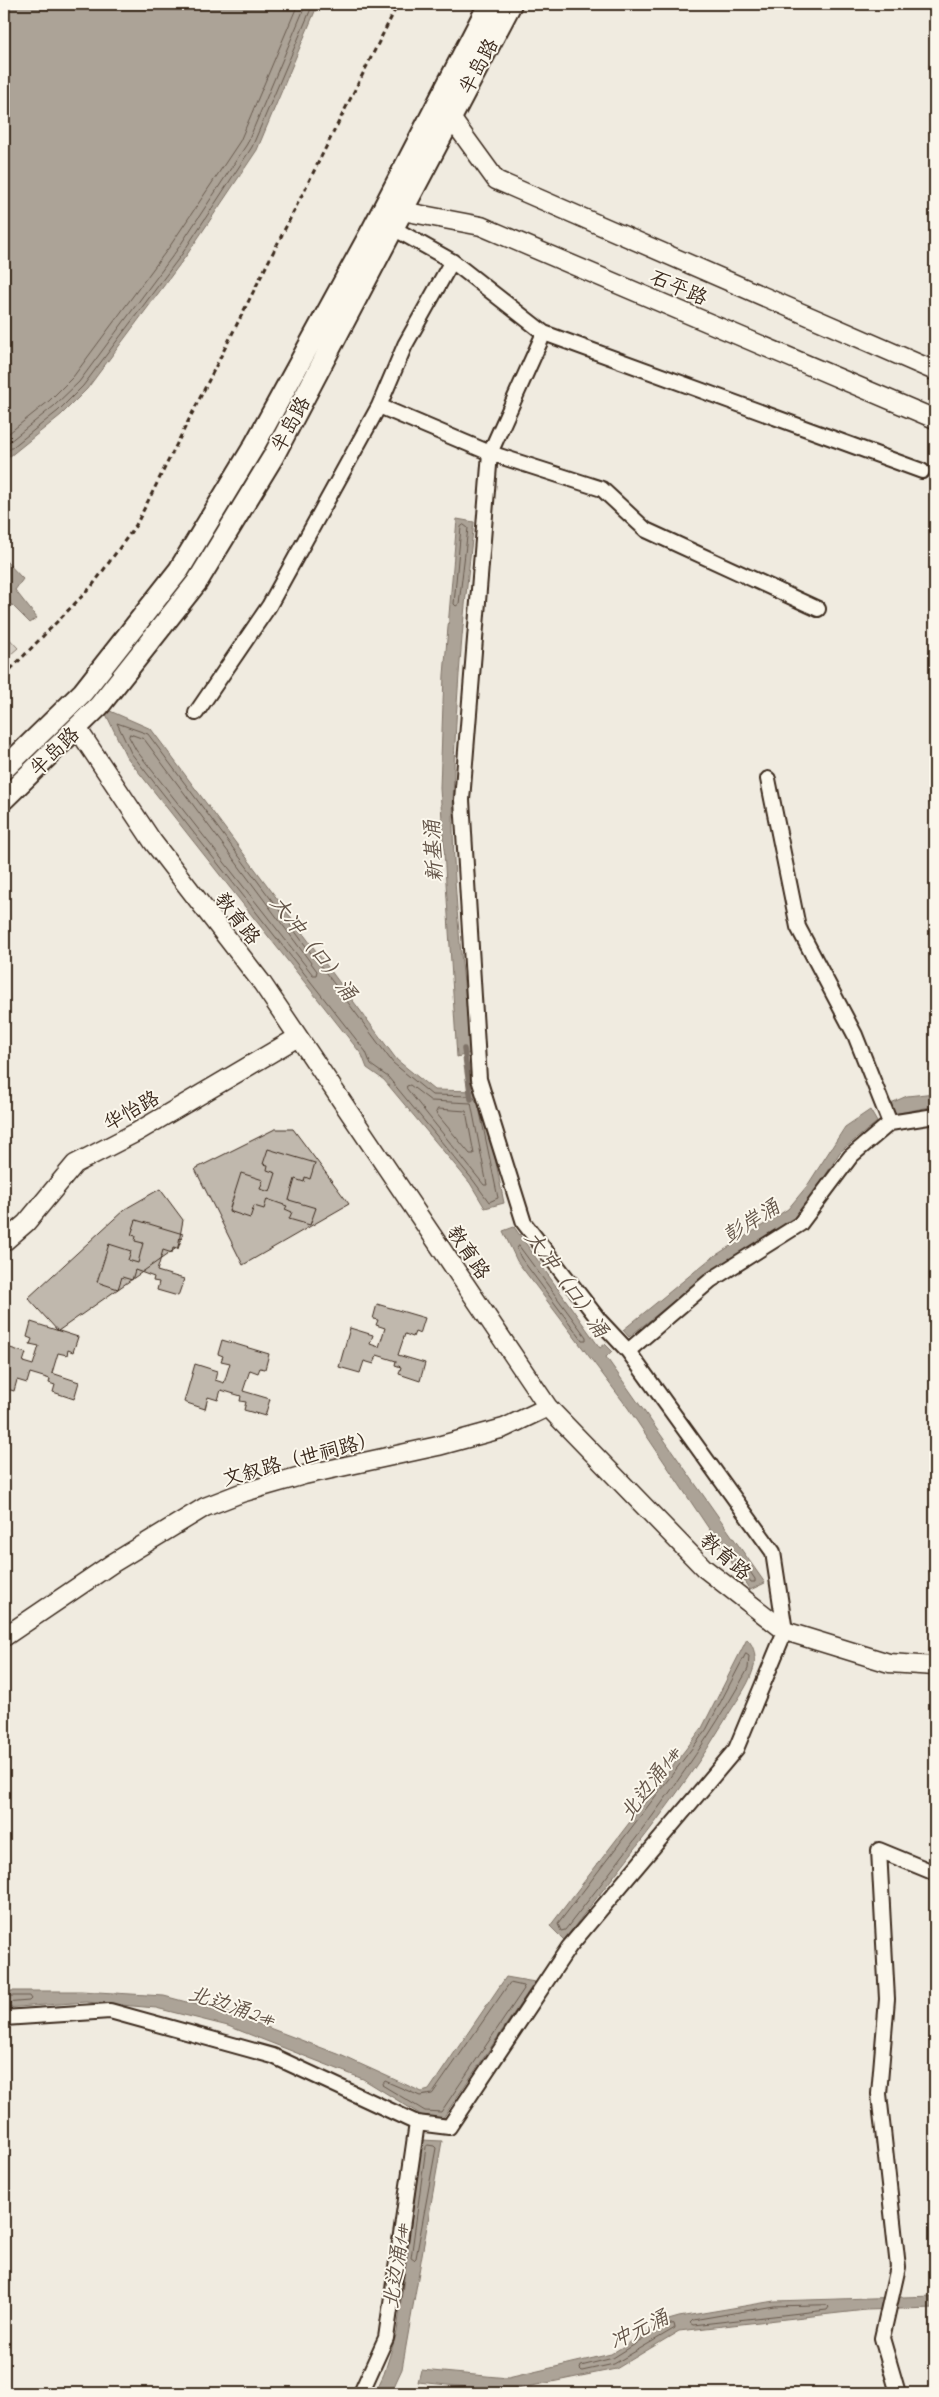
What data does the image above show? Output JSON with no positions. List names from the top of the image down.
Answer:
{
  "streets": {
    "main road": ["半岛路"],
    "street": [
      "石平路",
      "教育路",
      "华怡路",
      "文叙路（世祠路）"
    ]
  },
  "crossings": [
    ["半岛路", "石平路"],
    ["半岛路", "教育路"],
    ["教育路", "华怡路"],
    ["教育路", "文叙路（世祠路）"]
  ],
  "water": [
    "新基涌",
    "大冲（口）涌",
    "彭岸涌",
    "北边涌1#",
    "北边涌2#",
    "冲元涌"
  ]
}
